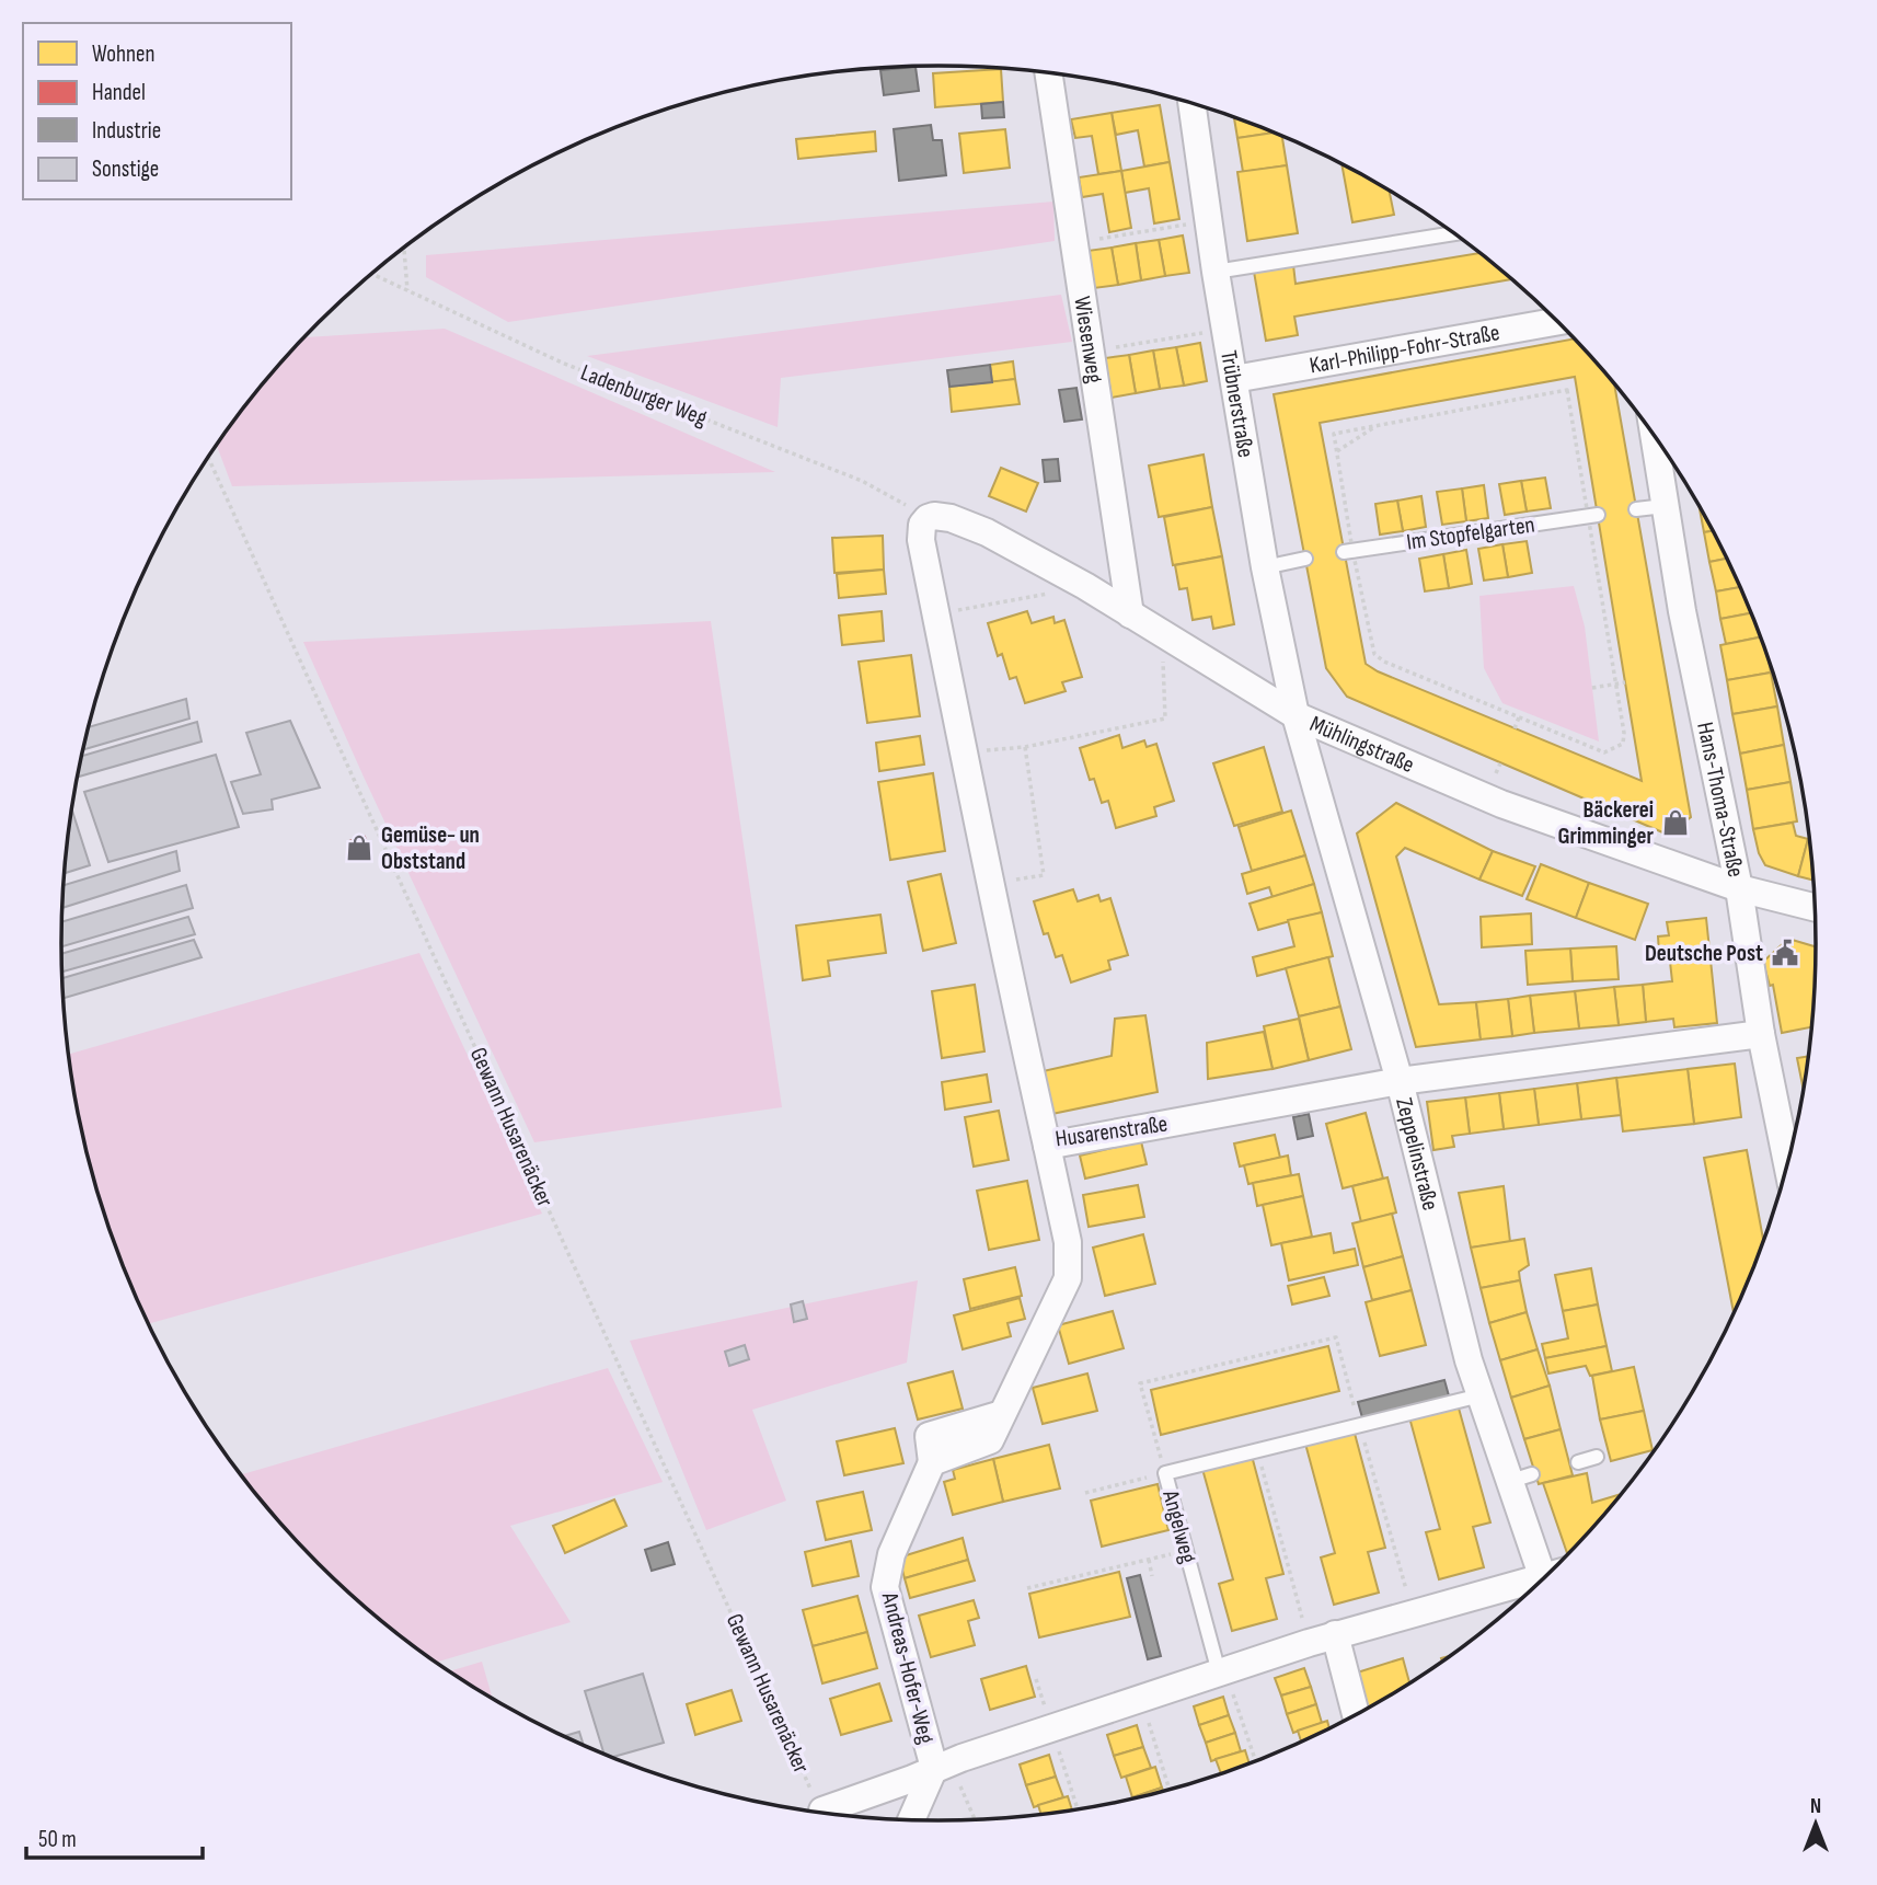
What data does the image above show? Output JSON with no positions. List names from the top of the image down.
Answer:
{
  "streets": {
    "street": [
      "Wiesenweg",
      "Karl-Philipp-Fohr-Straße",
      "Trübnerstraße",
      "Mühlingstraße",
      "Hans-Thoma-Straße",
      "Husarenstraße",
      "Zeppelinstraße",
      "Andreas-Hofer-Weg"
    ],
    "lane": ["Im Stopfelgarten", "Angelweg"],
    "path": ["Ladenburger Weg", "Gewann Husarenäcker"]
  },
  "crossings": [
    ["Wiesenweg", "Mühlingstraße"],
    ["Karl-Philipp-Fohr-Straße", "Trübnerstraße"],
    ["Ladenburger Weg", "Mühlingstraße"],
    ["Ladenburger Weg", "Husarenstraße"],
    ["Trübnerstraße", "Mühlingstraße"],
    ["Trübnerstraße", "Zeppelinstraße"],
    ["Mühlingstraße", "Hans-Thoma-Straße"],
    ["Mühlingstraße", "Husarenstraße"],
    ["Mühlingstraße", "Zeppelinstraße"],
    ["Hans-Thoma-Straße", "Husarenstraße"],
    ["Husarenstraße", "Zeppelinstraße"],
    ["Husarenstraße", "Andreas-Hofer-Weg"],
    ["Zeppelinstraße", "Angelweg"]
  ],
  "places": {
    "shop": ["Bäckerei Grimminger", "Gemüse- un Obststand"],
    "public building": ["Deutsche Post"]
  },
  "legend": [
    "Wohnen",
    "Handel",
    "Industrie",
    "Sonstige"
  ],
  "scale_bar": "50 m",
  "north": "top"
}
